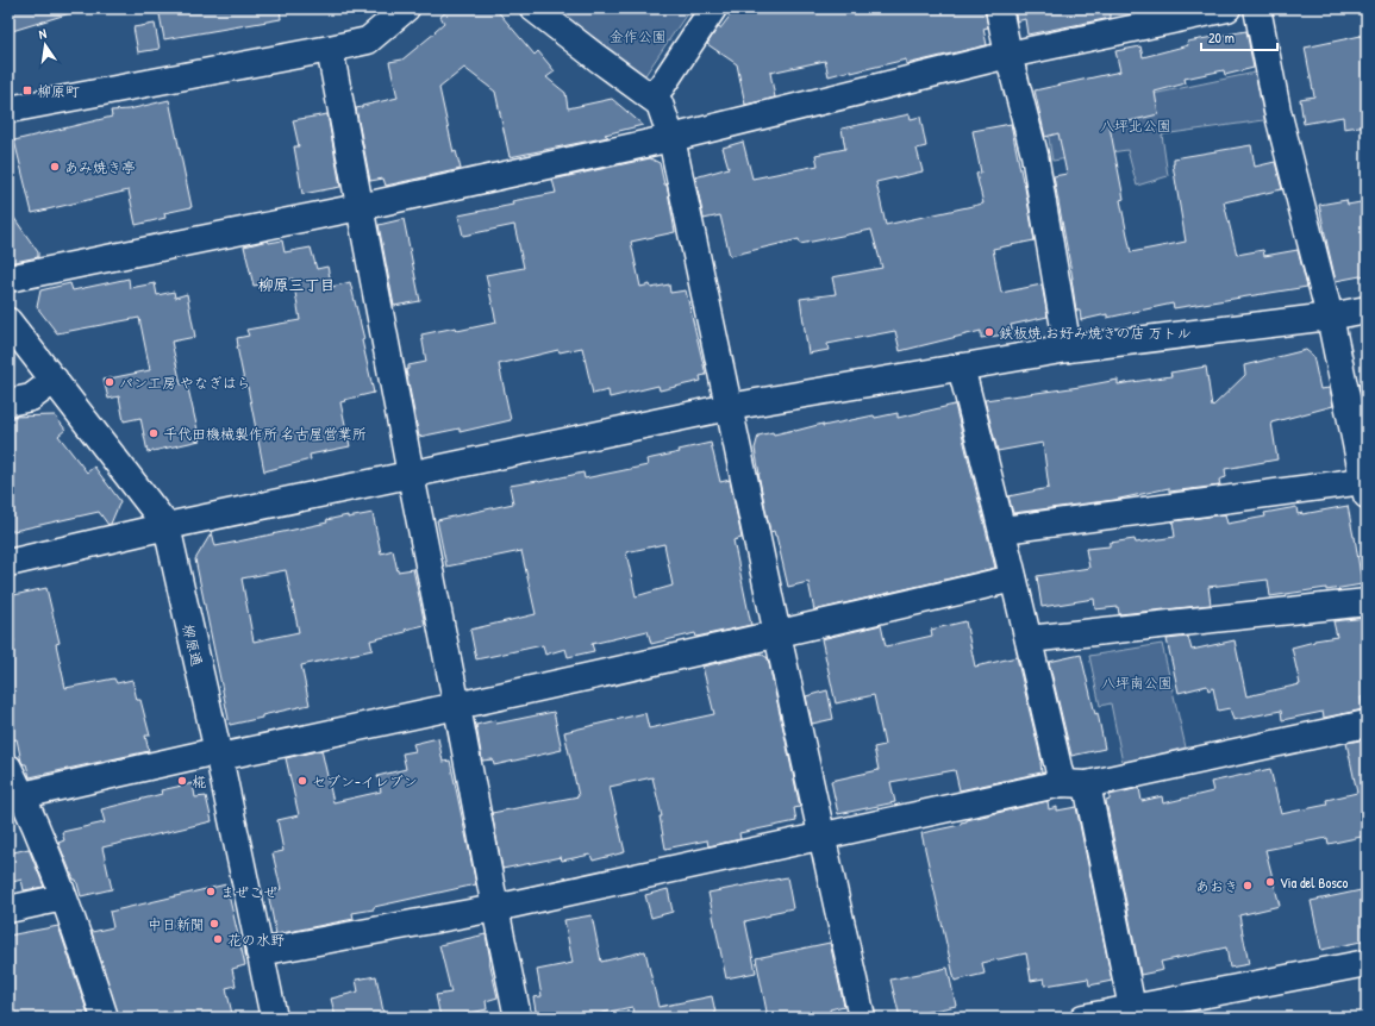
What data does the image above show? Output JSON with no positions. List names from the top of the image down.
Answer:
{
  "streets": {
    "street": ["柳原通"]
  },
  "districts": ["柳原三丁目"],
  "parks": ["金作公園", "八坪北公園", "八坪南公園"],
  "places": {
    "transit": ["柳原町"],
    "other": [
      "あみ焼き亭",
      "鉄板焼 お好み焼きの店 万トル",
      "パン工房 やなぎはら",
      "千代田機械製作所 名古屋営業所",
      "椛",
      "セブン-イレブン",
      "Via del Bosco",
      "あおき",
      "まぜこぜ",
      "中日新聞",
      "花の水野"
    ]
  },
  "scale_bar": "20 m",
  "north": "top"
}
